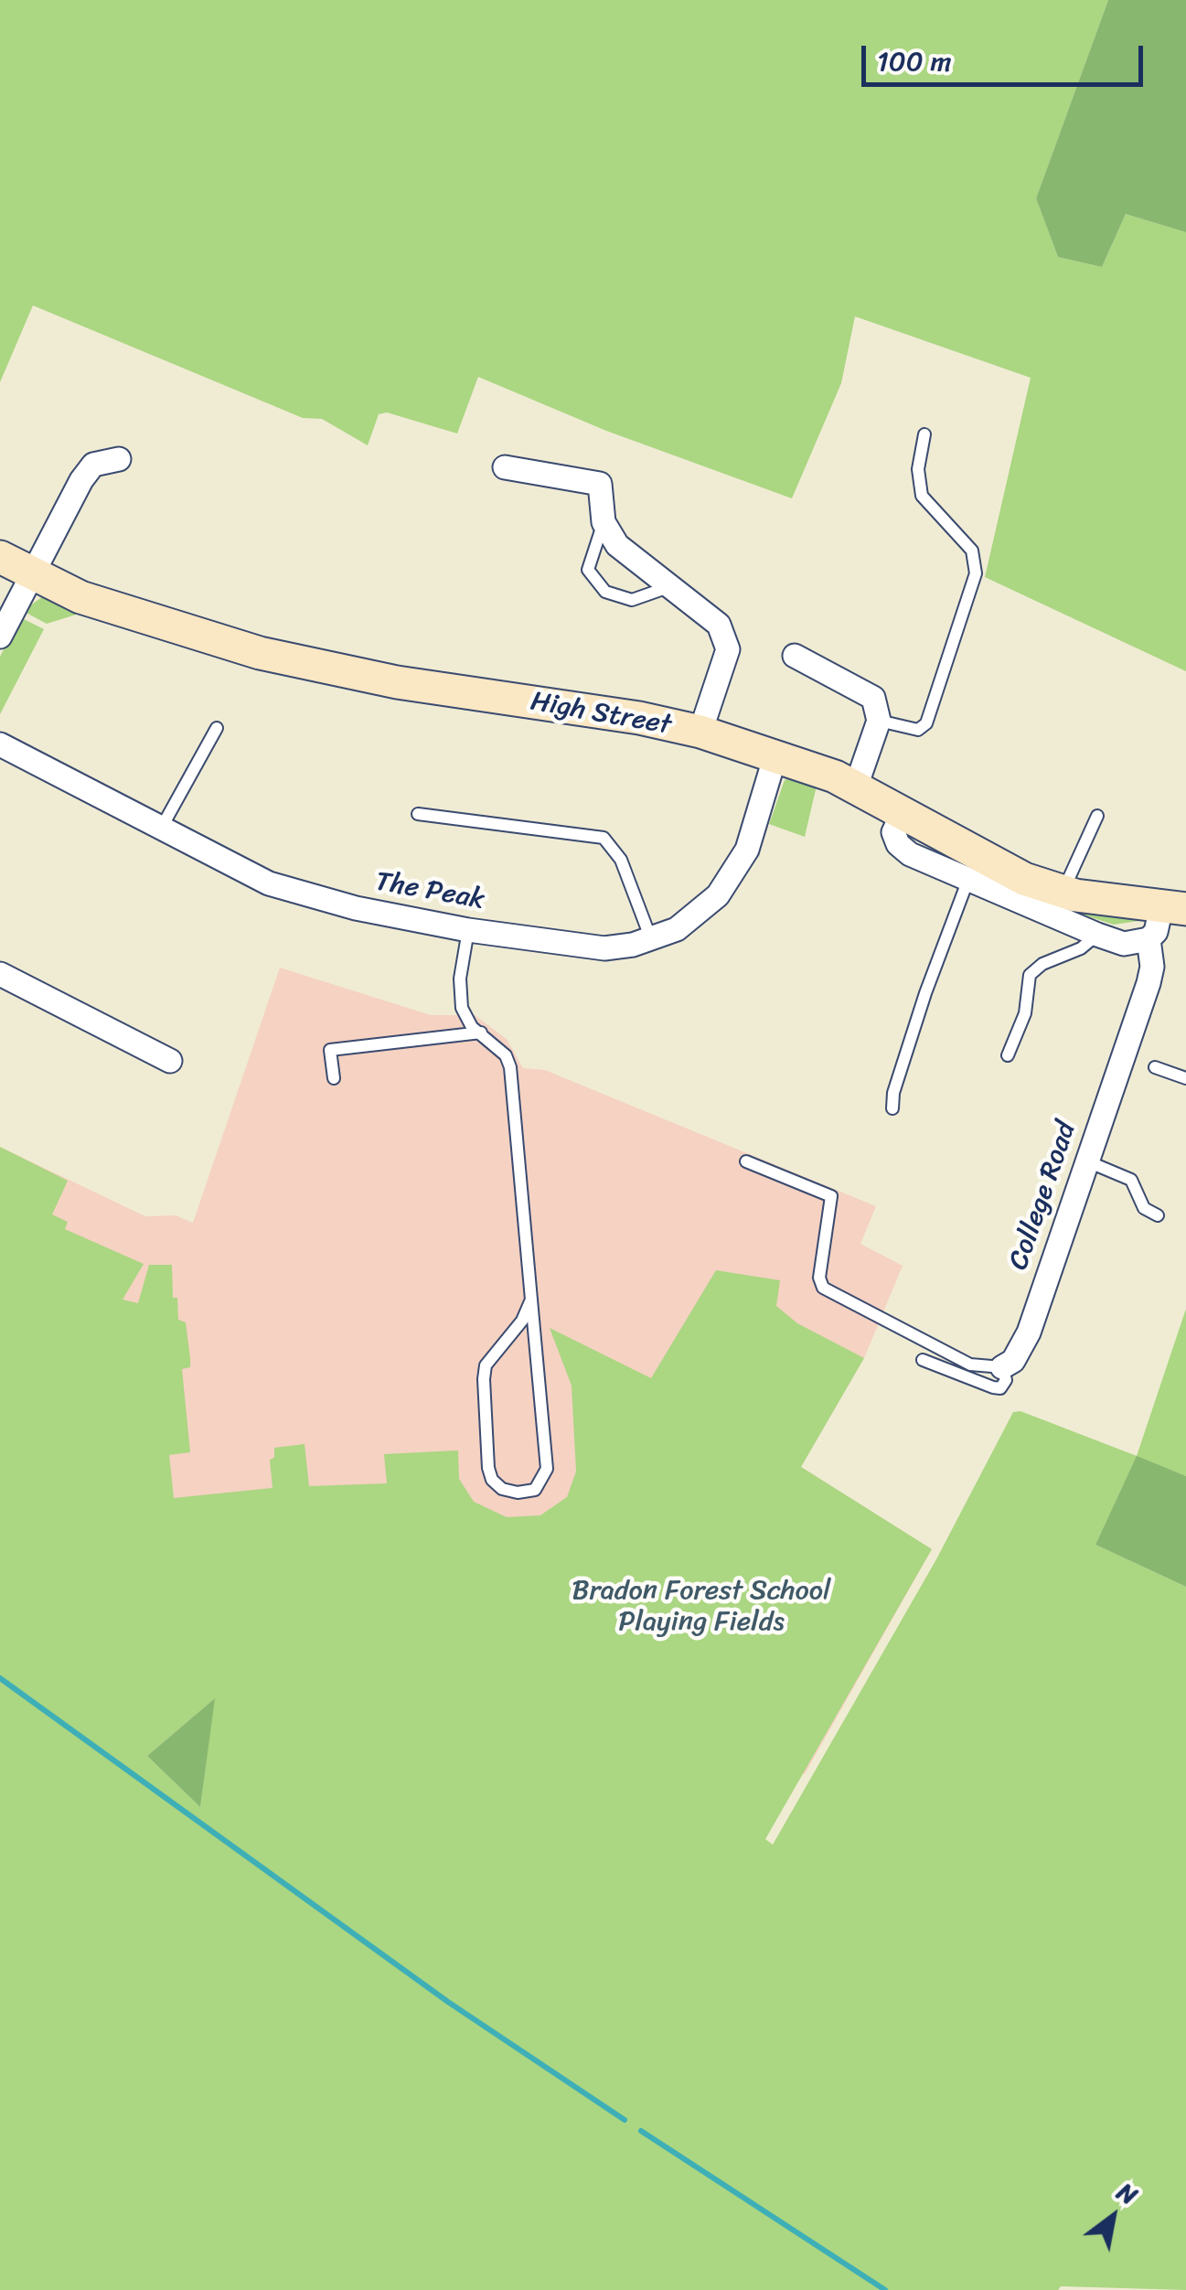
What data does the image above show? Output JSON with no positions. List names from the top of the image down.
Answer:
{
  "streets": {
    "street": ["High Street", "The Peak", "College Road"]
  },
  "crossings": [
    ["High Street", "The Peak"],
    ["High Street", "College Road"]
  ],
  "parks": ["Bradon Forest School Playing Fields"],
  "scale_bar": "100 m",
  "north": "top right"
}
